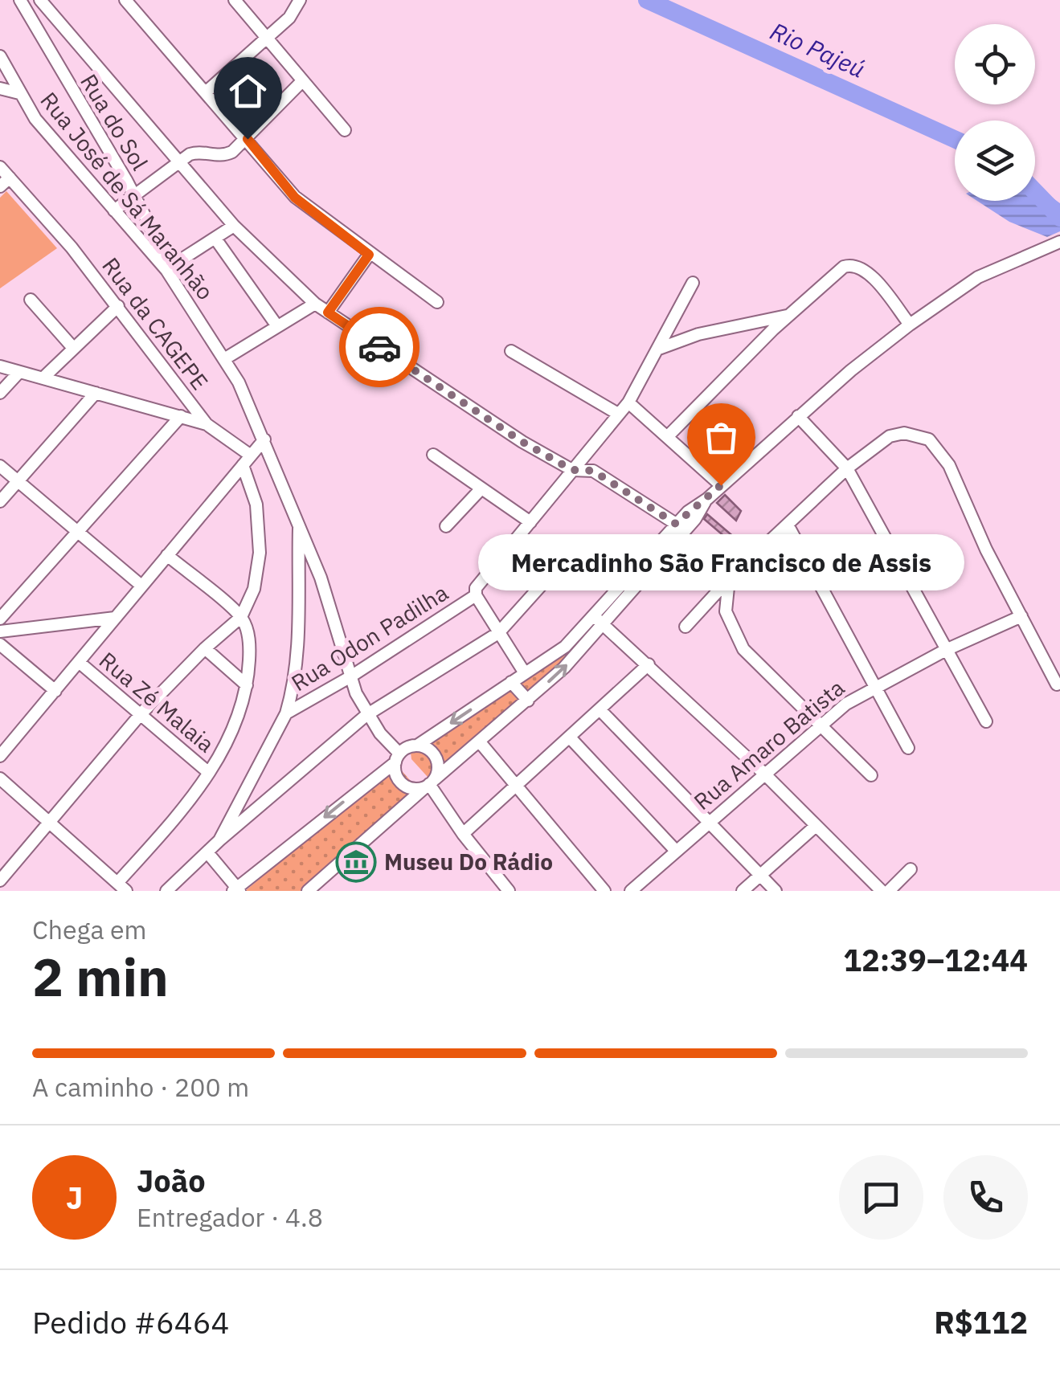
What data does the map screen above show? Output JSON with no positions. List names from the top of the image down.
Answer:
{
  "streets": {
    "street": [
      "Rua do Sol",
      "Rua José de Sá Maranhão",
      "Rua da CAGEPE",
      "Rua Odon Padilha",
      "Rua Zé Malaia",
      "Rua Amaro Batista"
    ]
  },
  "crossings": [
    ["Rua do Sol", "Rua José de Sá Maranhão"],
    ["Rua José de Sá Maranhão", "Rua Odon Padilha"]
  ],
  "water": ["Rio Pajeú"],
  "places": {
    "other": ["Mercadinho São Francisco de Assis"],
    "museum": ["Museu Do Rádio"]
  },
  "page": {
    "bubble": "Mercadinho São Francisco de Assis",
    "heading": ["2 min", "Chega em", "12:39–12:44"],
    "panel": [
      "João",
      "Entregador · 4.8",
      "Pedido #6464",
      "R$112"
    ],
    "bar": "A caminho · 200 m",
    "round": "J"
  }
}
